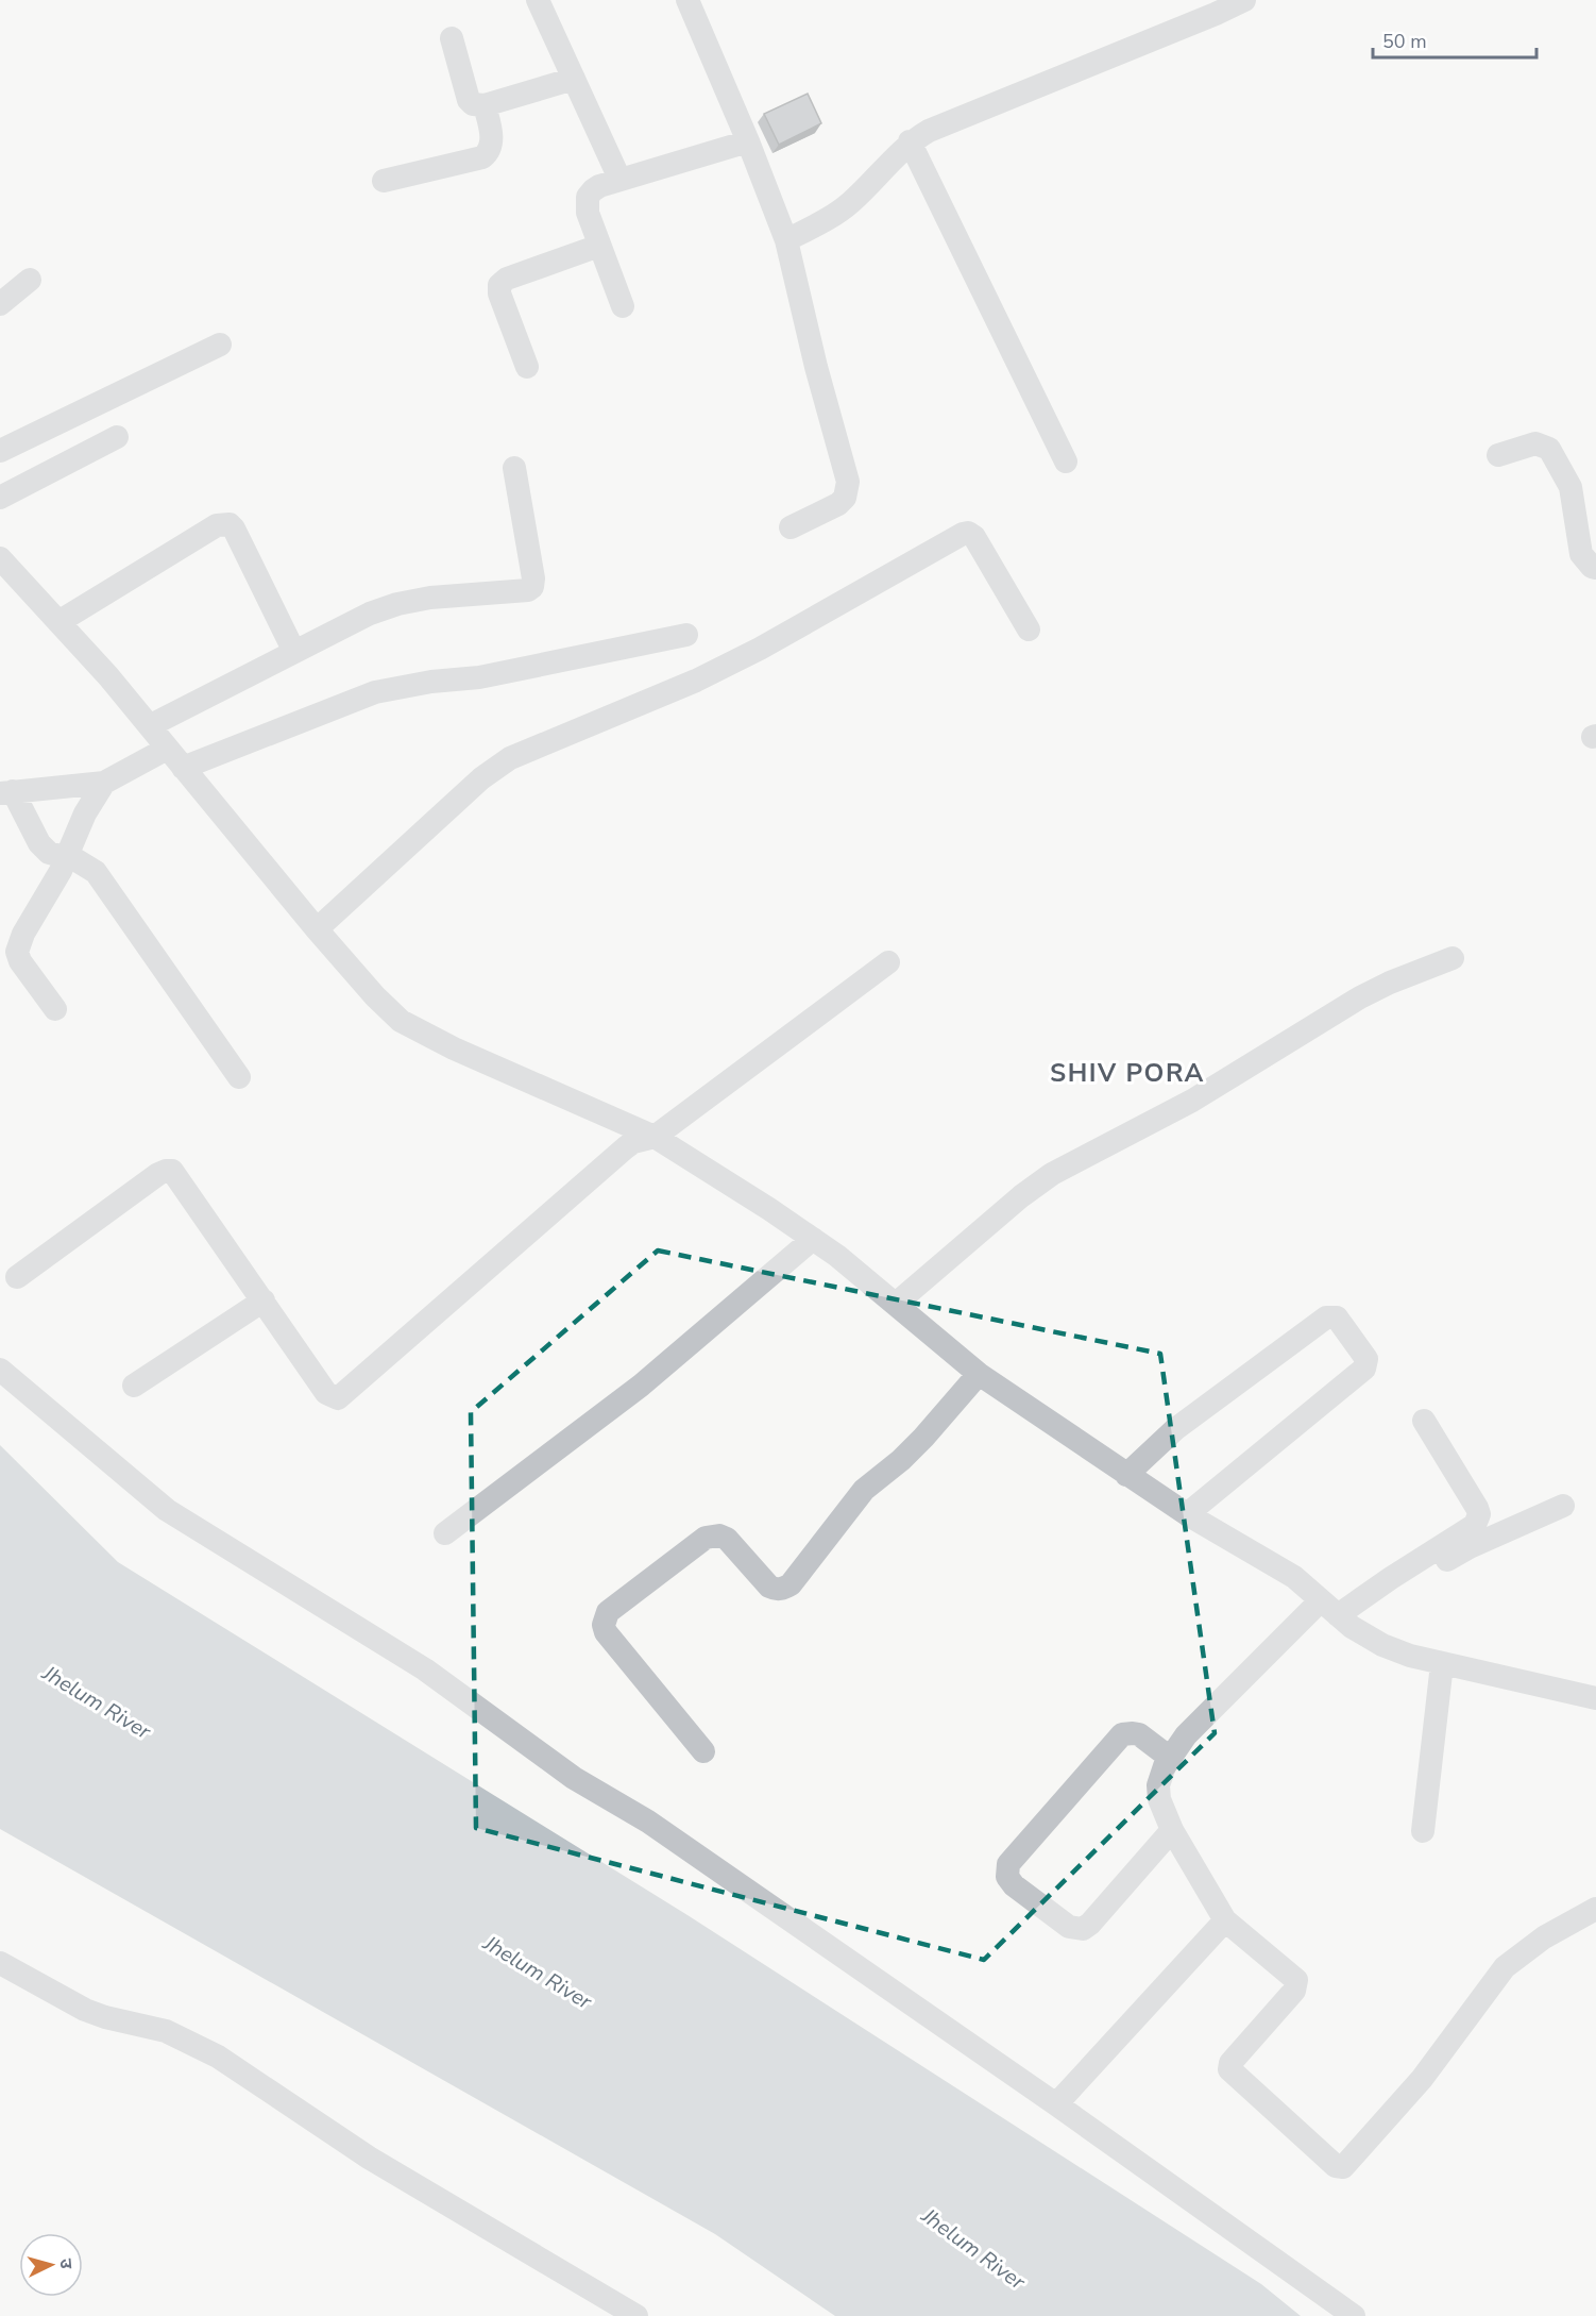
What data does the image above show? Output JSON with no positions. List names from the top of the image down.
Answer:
{
  "districts": ["SHIV PORA"],
  "water": ["Jhelum River"],
  "scale_bar": "50 m",
  "north": "right"
}
